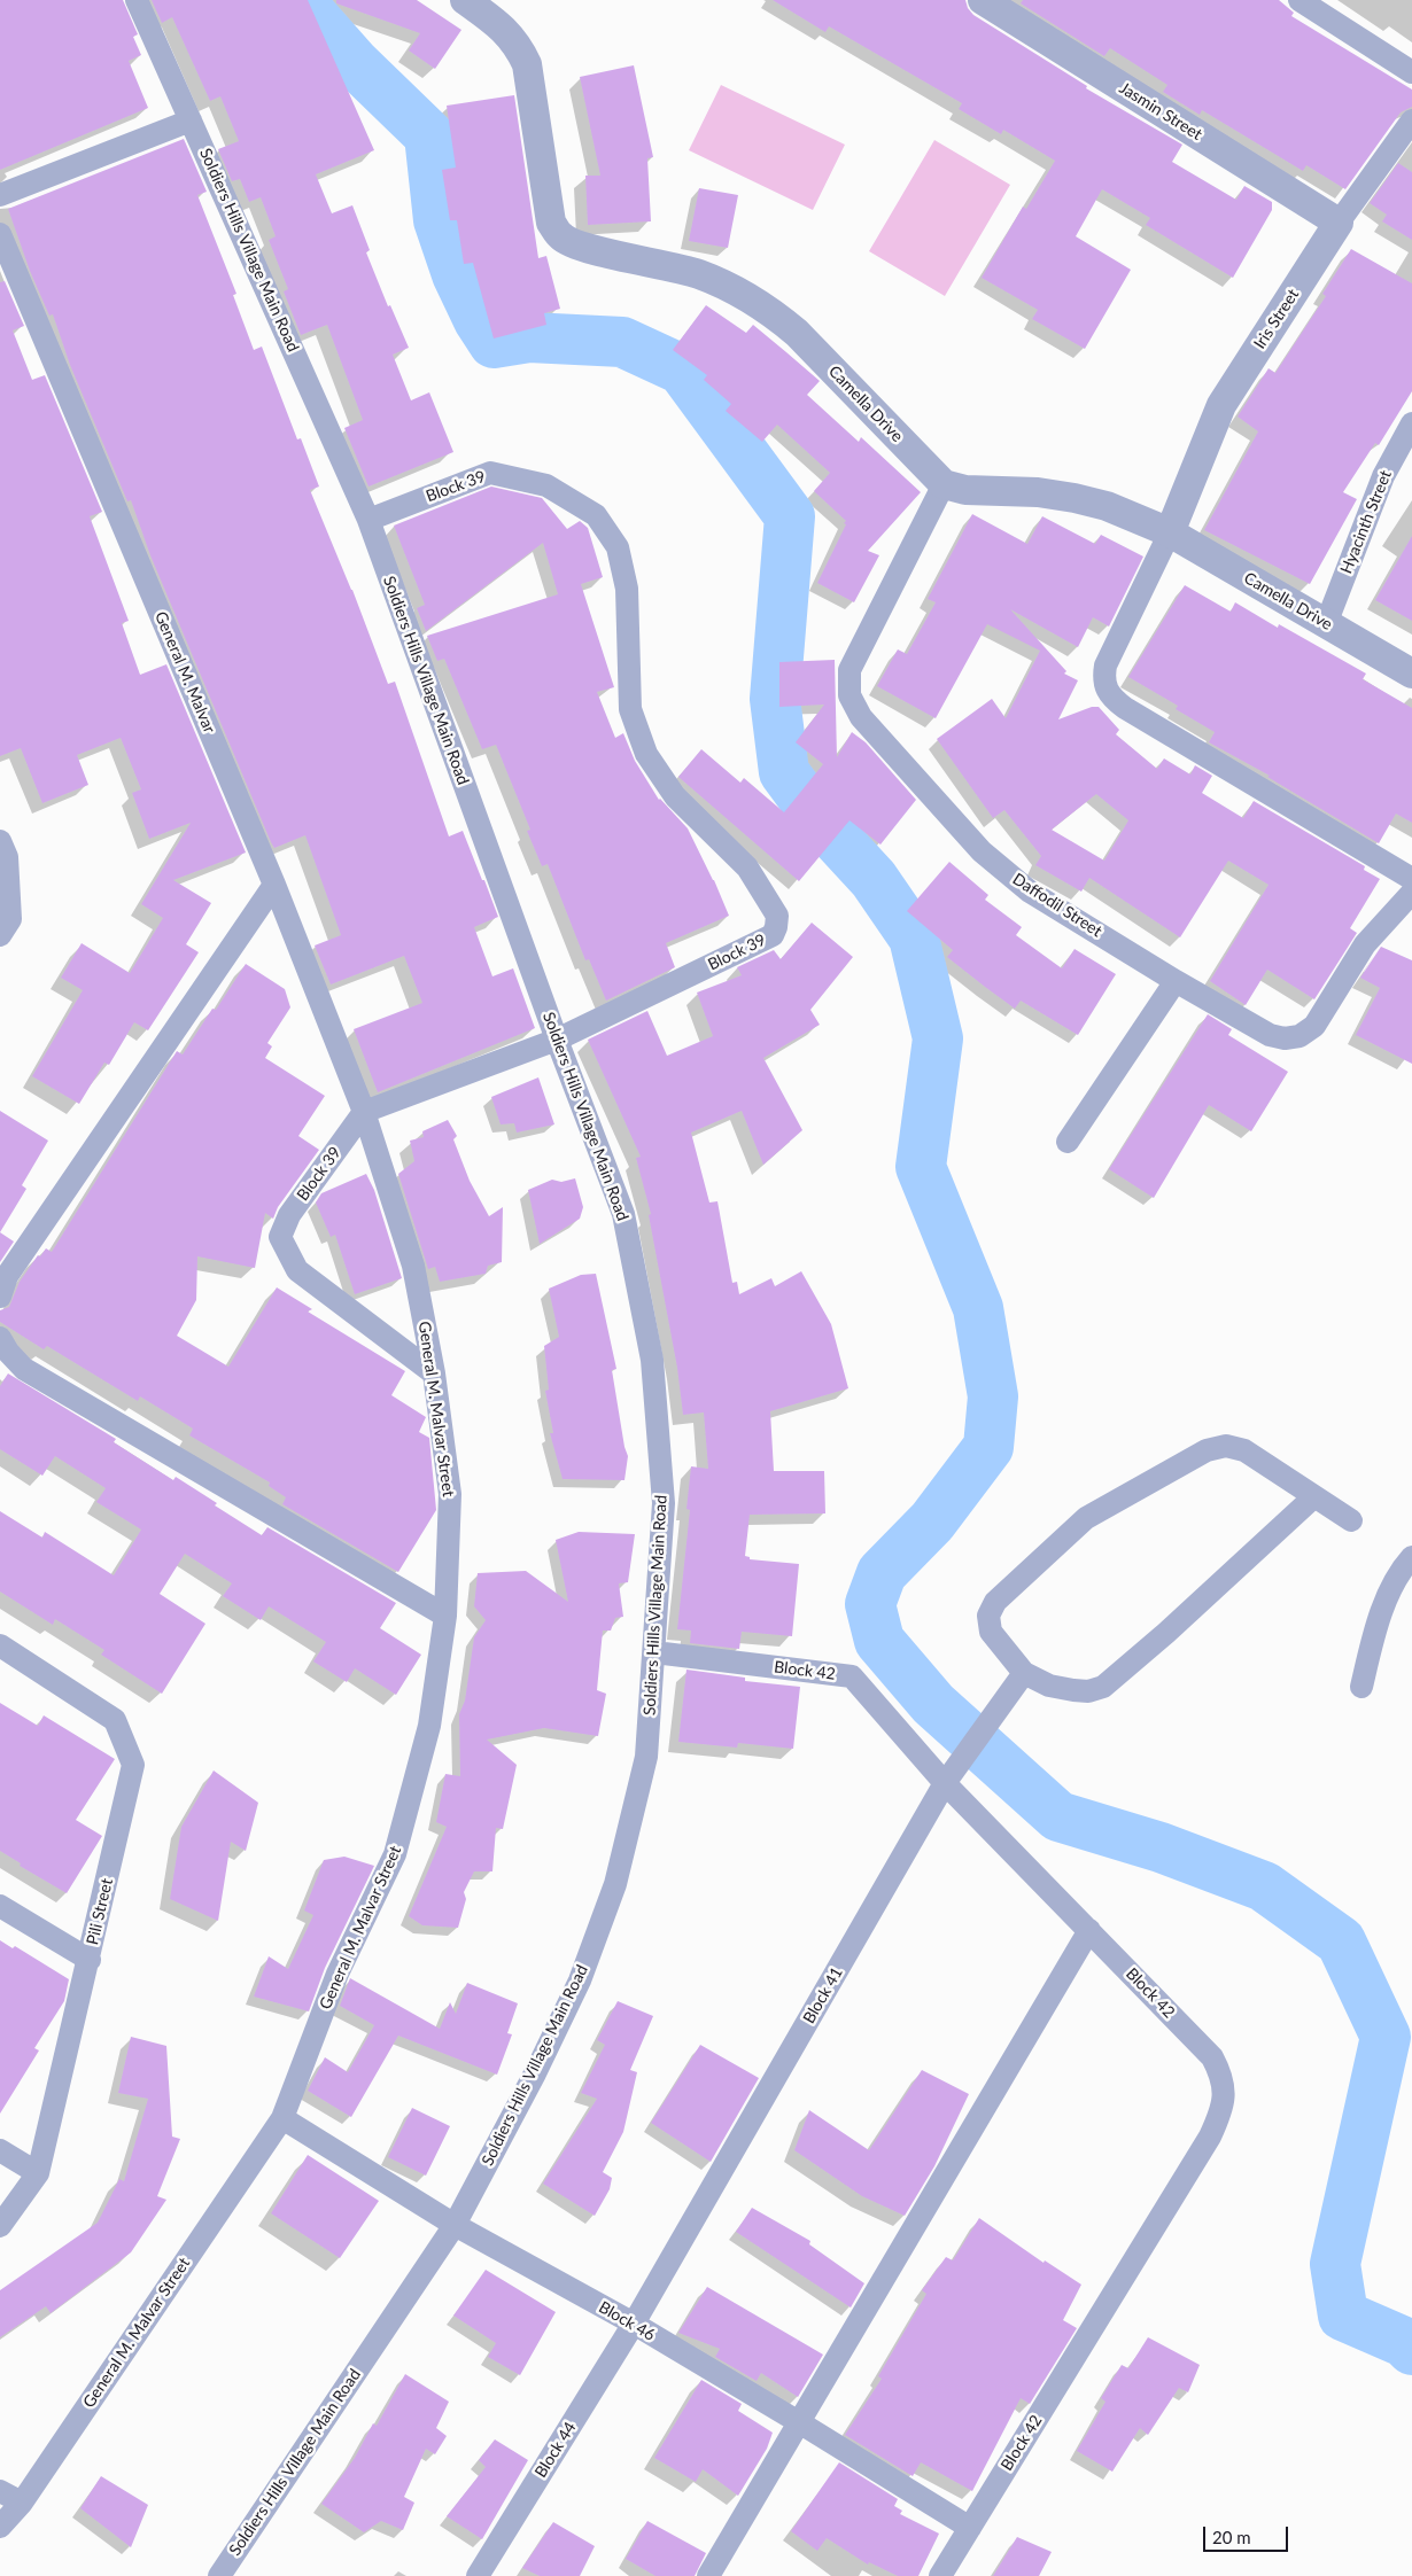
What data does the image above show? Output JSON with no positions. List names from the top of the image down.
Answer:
{
  "streets": {
    "street": [
      "Jasmin Street",
      "Soldiers Hills Village Main Road",
      "Iris Street",
      "Camella Drive",
      "Block 39",
      "Hyacinth Street",
      "General M. Malvar",
      "Daffodil Street",
      "General M. Malvar Street",
      "Block 42",
      "Pili Street",
      "Block 41",
      "Block 46",
      "Block 44"
    ]
  },
  "crossings": [
    ["Jasmin Street", "Iris Street"],
    ["Soldiers Hills Village Main Road", "Block 39"],
    ["Soldiers Hills Village Main Road", "Block 42"],
    ["Soldiers Hills Village Main Road", "Block 46"],
    ["Iris Street", "Camella Drive"],
    ["Camella Drive", "Hyacinth Street"],
    ["Camella Drive", "Daffodil Street"],
    ["Block 39", "General M. Malvar"],
    ["Block 39", "General M. Malvar Street"],
    ["General M. Malvar", "General M. Malvar Street"],
    ["General M. Malvar Street", "Block 46"],
    ["Block 42", "Block 41"],
    ["Block 42", "Block 46"],
    ["Block 41", "Block 46"],
    ["Block 41", "Block 44"],
    ["Block 46", "Block 44"]
  ],
  "scale_bar": "20 m"
}
